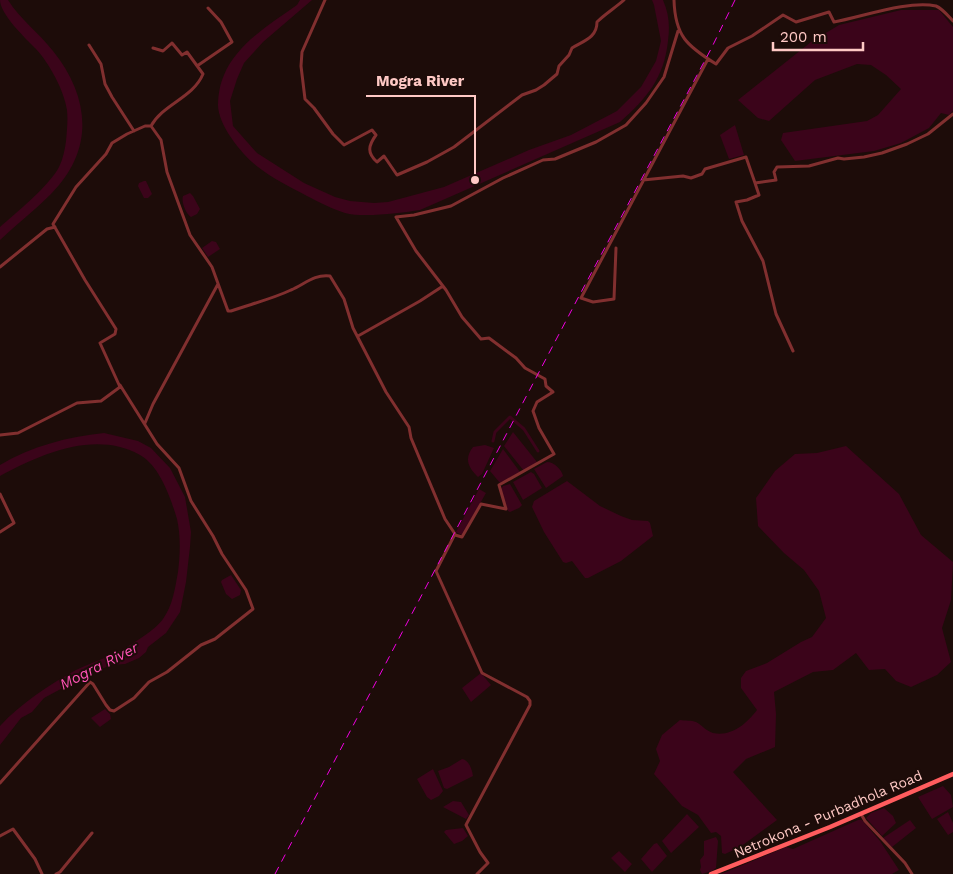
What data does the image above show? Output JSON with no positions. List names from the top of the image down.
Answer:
{
  "streets": {
    "main road": ["Netrokona - Purbadhola Road"]
  },
  "water": ["Mogra River"],
  "places": ["Mogra River"],
  "scale_bar": "200 m"
}
